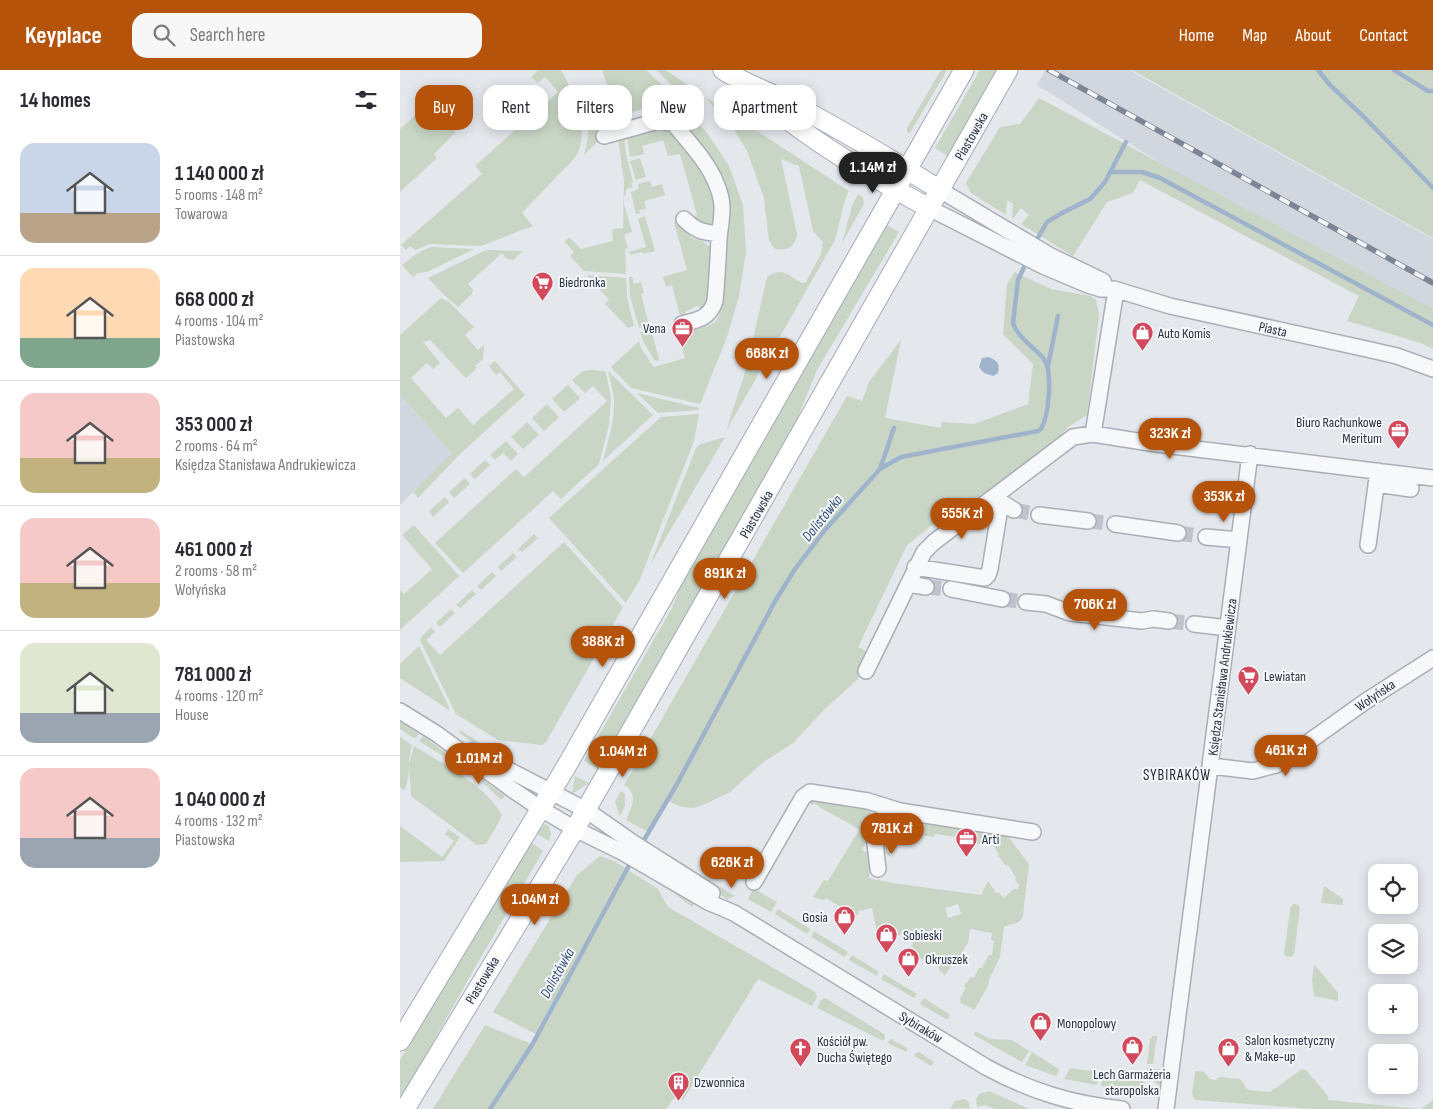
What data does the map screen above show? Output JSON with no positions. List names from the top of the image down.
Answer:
{
  "streets": {
    "main road": ["Piastowska"],
    "street": [
      "Piasta",
      "Księdza Stanisława Andrukiewicza",
      "Wołyńska",
      "Sybiraków"
    ]
  },
  "crossings": [
    ["Piastowska", "Piasta"],
    ["Piastowska", "Sybiraków"],
    ["Księdza Stanisława Andrukiewicza", "Wołyńska"]
  ],
  "districts": ["SYBIRAKÓW"],
  "water": ["Dolistówka"],
  "places": {
    "supermarket": ["Biedronka", "Lewiatan"],
    "office": ["Vena", "Biuro Rachunkowe Meritum", "Arti"],
    "shop": [
      "Auto Komis",
      "Gosia",
      "Sobieski",
      "Okruszek",
      "Monopolowy",
      "Lech Garmażeria staropolska",
      "Salon kosmetyczny & Make-up"
    ],
    "church": ["Kościół pw. Ducha Świętego"],
    "building": ["Dzwonnica"]
  },
  "page": {
    "header": "Keyplace",
    "search": "Search here",
    "nav": [
      "Home",
      "Map",
      "About",
      "Contact"
    ],
    "heading": "14 homes",
    "chip": [
      "Buy",
      "Rent",
      "Filters",
      "New",
      "Apartment"
    ],
    "list": [
      {
        "name": "1 140 000 zł",
        "note": "5 rooms · 148 m² · Towarowa"
      },
      {
        "name": "668 000 zł",
        "note": "4 rooms · 104 m² · Piastowska"
      },
      {
        "name": "353 000 zł",
        "note": "2 rooms · 64 m² · Księdza Stanisława Andrukiewicza"
      },
      {
        "name": "461 000 zł",
        "note": "2 rooms · 58 m² · Wołyńska"
      },
      {
        "name": "781 000 zł",
        "note": "4 rooms · 120 m² · House"
      },
      {
        "name": "1 040 000 zł",
        "note": "4 rooms · 132 m² · Piastowska"
      }
    ],
    "price": [
      "1.14M zł",
      "668K zł",
      "323K zł",
      "353K zł",
      "555K zł",
      "891K zł",
      "706K zł",
      "388K zł",
      "461K zł",
      "1.04M zł",
      "1.01M zł",
      "781K zł",
      "626K zł",
      "1.04M zł"
    ],
    "map_buttons": ["+", "−"]
  }
}
